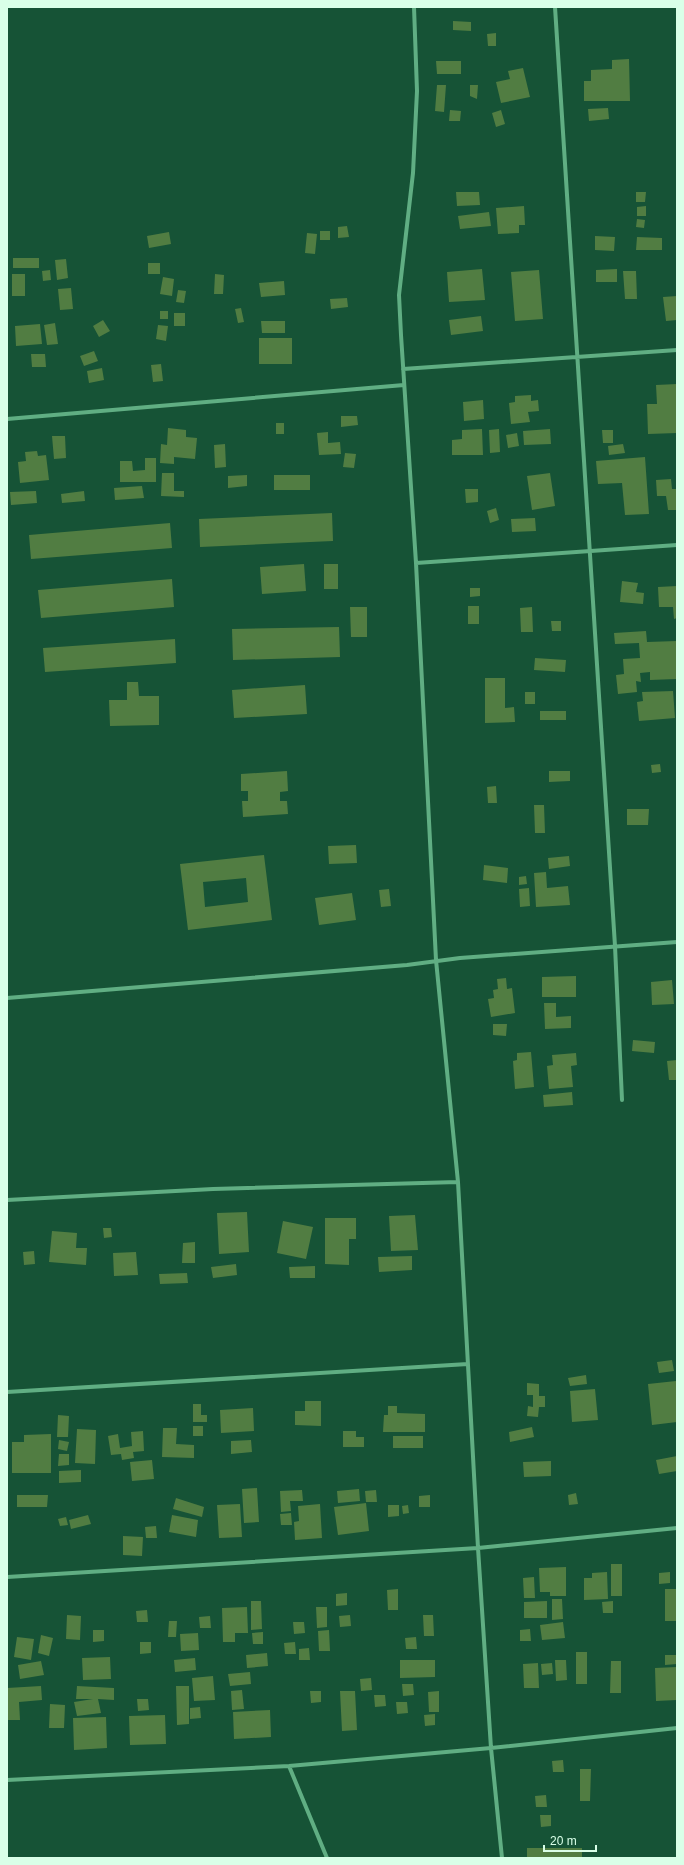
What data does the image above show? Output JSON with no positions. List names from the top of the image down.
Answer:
{
  "scale_bar": "20 m"
}
